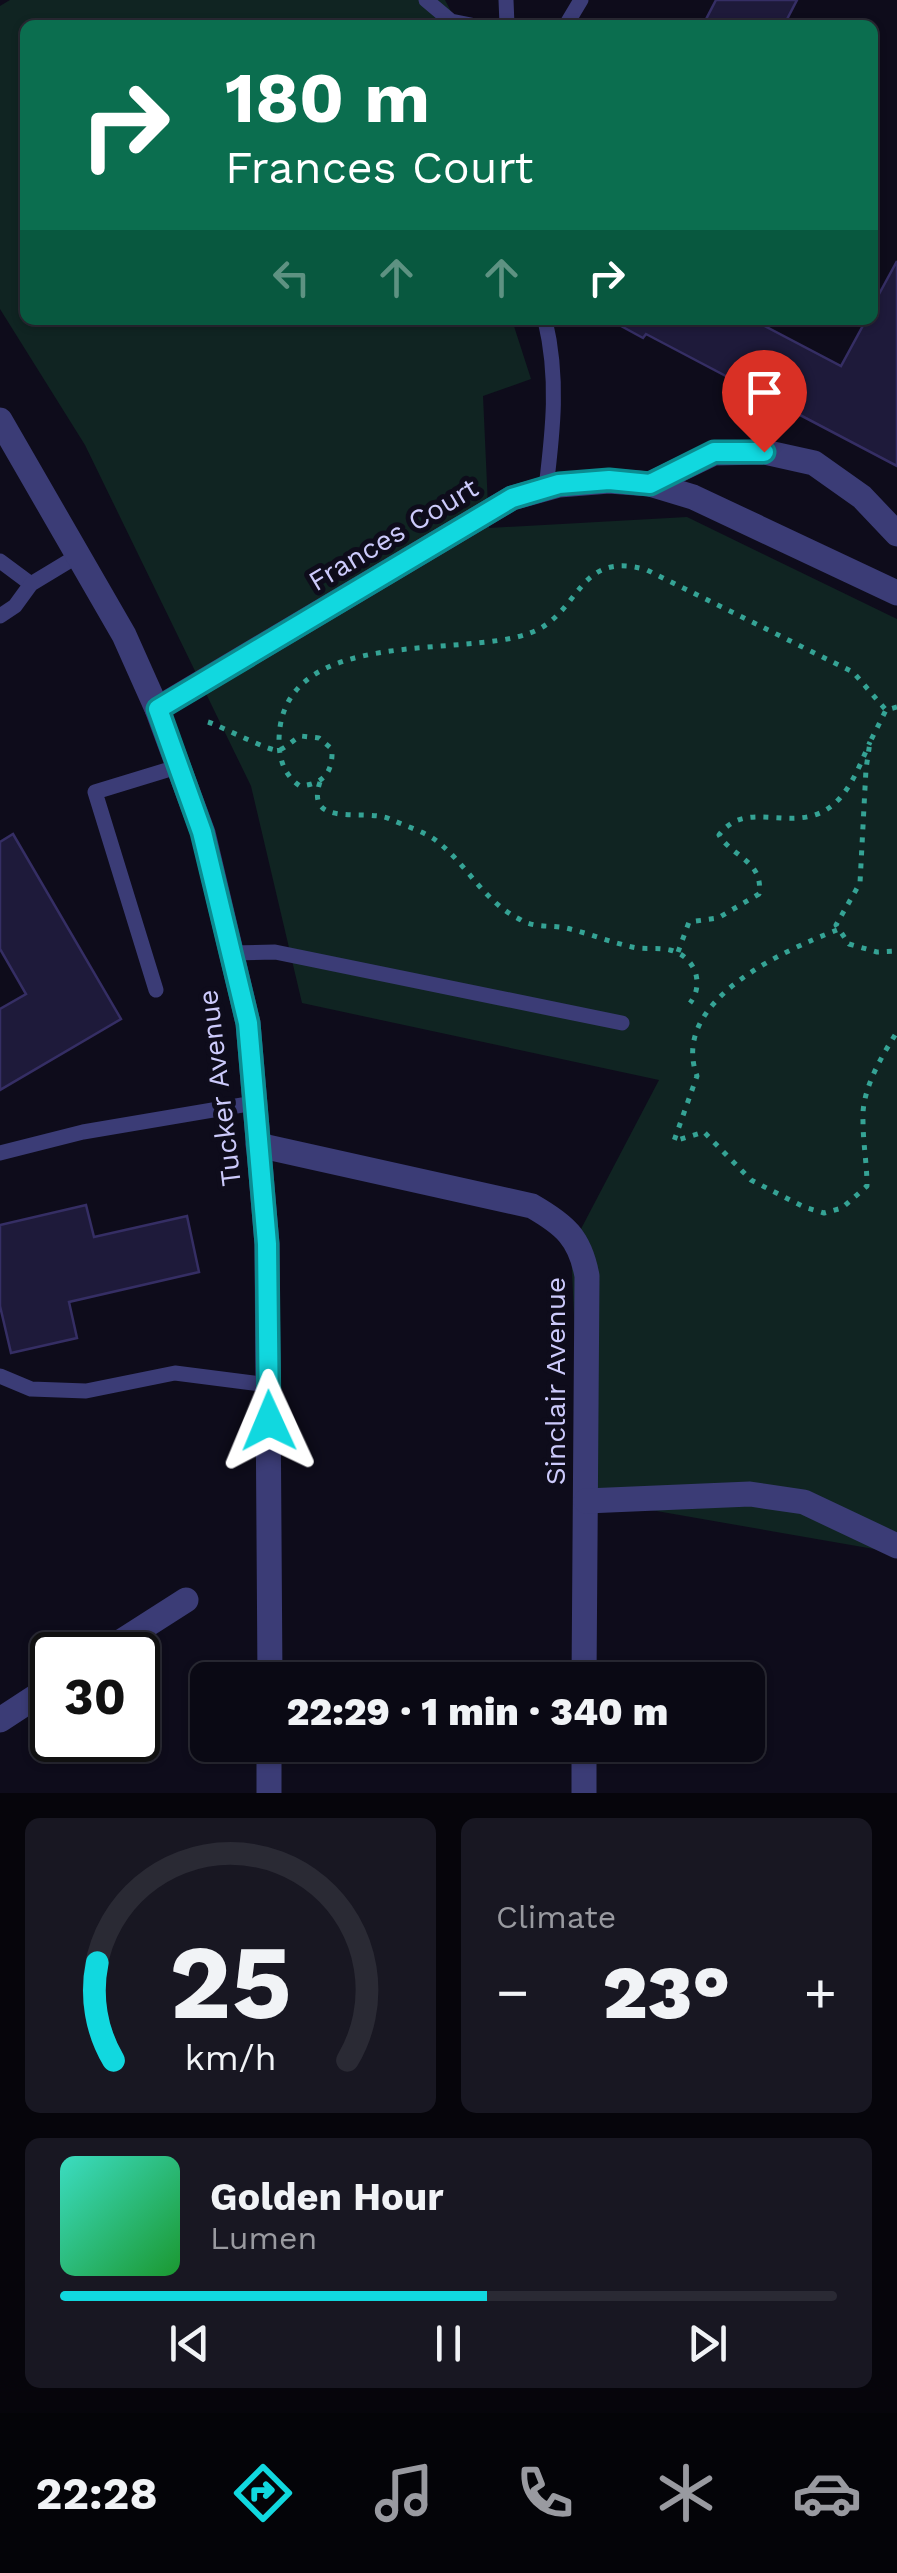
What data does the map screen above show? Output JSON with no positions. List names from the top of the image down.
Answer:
{
  "streets": {
    "street": ["Frances Court", "Tucker Avenue", "Sinclair Avenue"]
  },
  "crossings": [
    ["Frances Court", "Tucker Avenue"],
    ["Tucker Avenue", "Sinclair Avenue"]
  ],
  "page": {
    "turn": ["180 m", "Frances Court"],
    "limit": "30",
    "trip": "22:29 · 1 min · 340 m",
    "tile": "Climate",
    "heat": ["−", "23°", "+"],
    "song": ["Golden Hour", "Lumen"],
    "tabs": "22:28",
    "gauge": ["25", "km/h"]
  }
}
